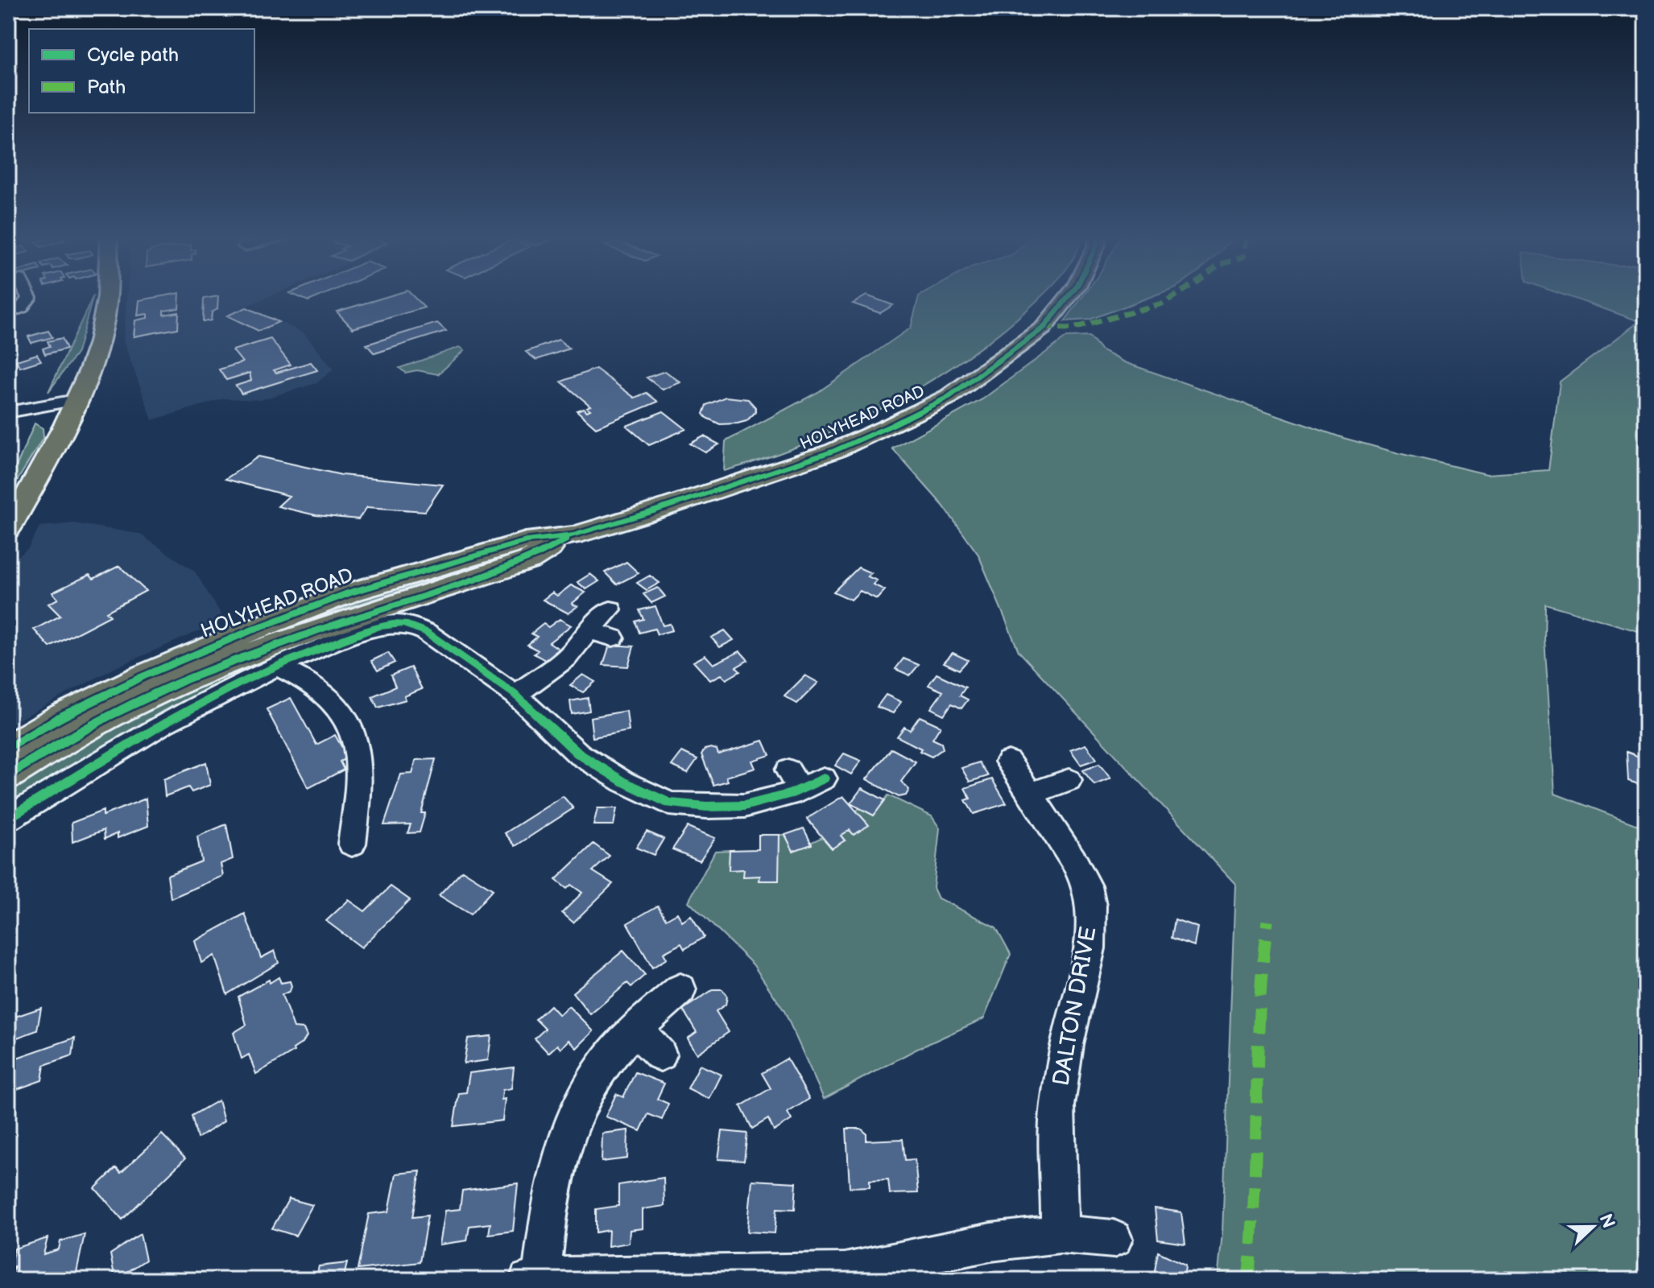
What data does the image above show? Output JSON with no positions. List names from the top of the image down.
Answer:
{
  "streets": {
    "main road": ["HOLYHEAD ROAD"],
    "street": ["DALTON DRIVE"]
  },
  "legend": ["Cycle path", "Path"],
  "north": "right"
}
